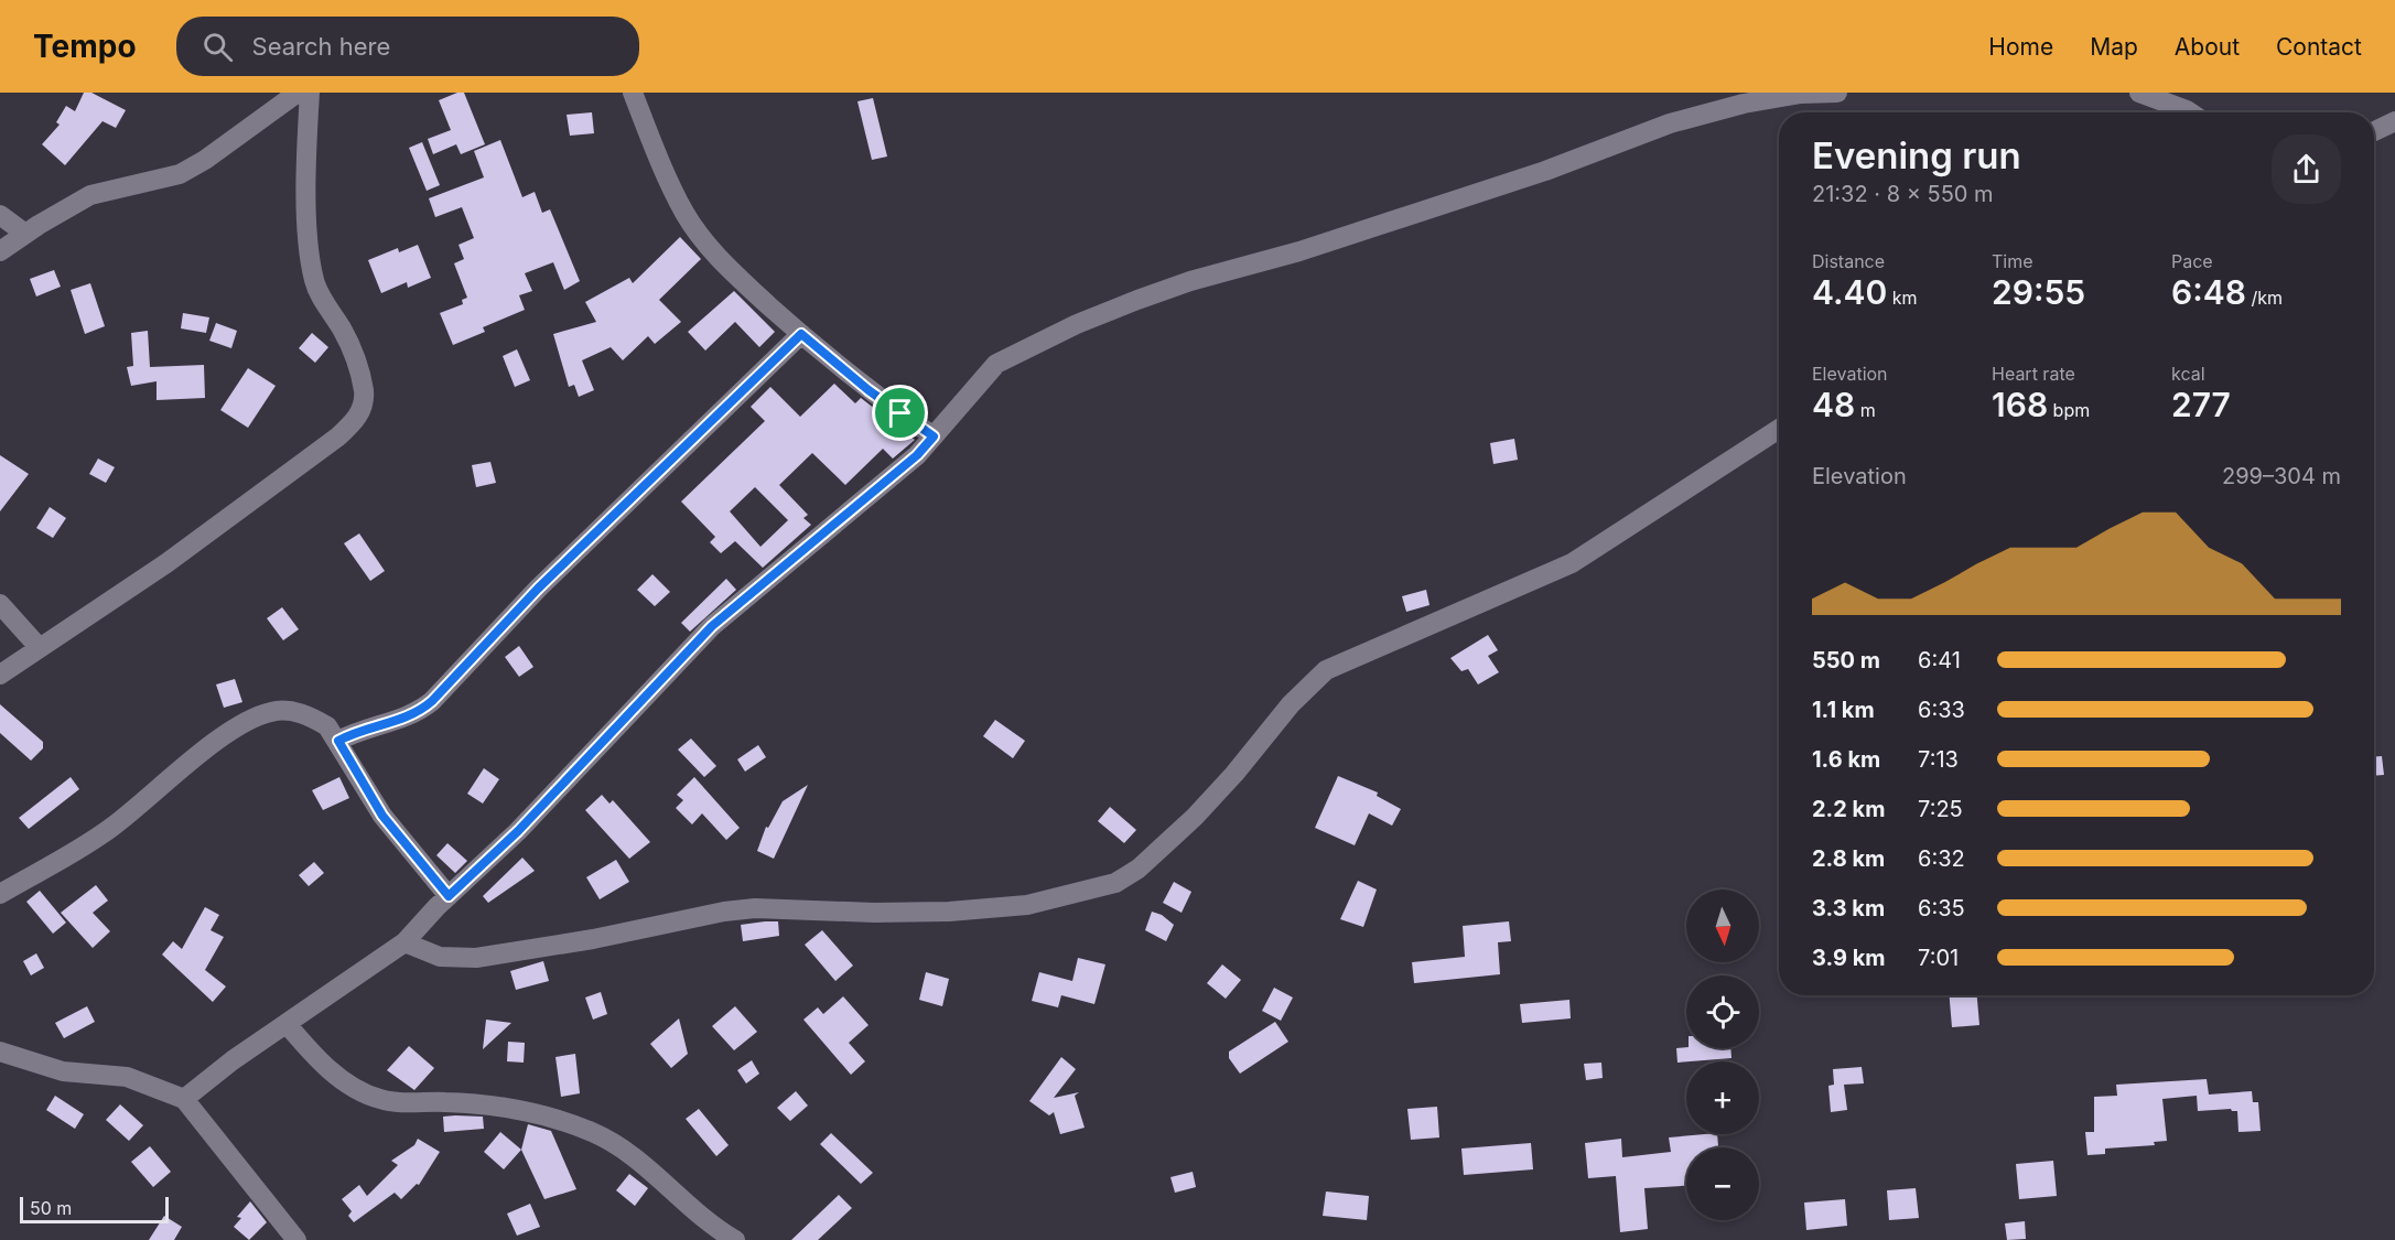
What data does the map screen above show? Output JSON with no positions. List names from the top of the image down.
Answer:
{
  "scale_bar": "50 m",
  "north": "bottom",
  "page": {
    "header": "Tempo",
    "search": "Search here",
    "nav": [
      "Home",
      "Map",
      "About",
      "Contact"
    ],
    "heading": ["Evening run", "21:32 · 8 × 550 m"],
    "stats": [
      ["Distance", "4.40 km"],
      ["Time", "29:55"],
      ["Pace", "6:48 /km"],
      ["Elevation", "48 m"],
      ["Heart rate", "168 bpm"],
      ["kcal", "277"]
    ],
    "chart": ["Elevation", "299–304 m"],
    "list": [
      {
        "name": "550 m",
        "note": "6:41"
      },
      {
        "name": "1.1 km",
        "note": "6:33"
      },
      {
        "name": "1.6 km",
        "note": "7:13"
      },
      {
        "name": "2.2 km",
        "note": "7:25"
      },
      {
        "name": "2.8 km",
        "note": "6:32"
      },
      {
        "name": "3.3 km",
        "note": "6:35"
      },
      {
        "name": "3.9 km",
        "note": "7:01"
      }
    ],
    "map_buttons": ["+", "−"],
    "scale": "50 m"
  }
}
